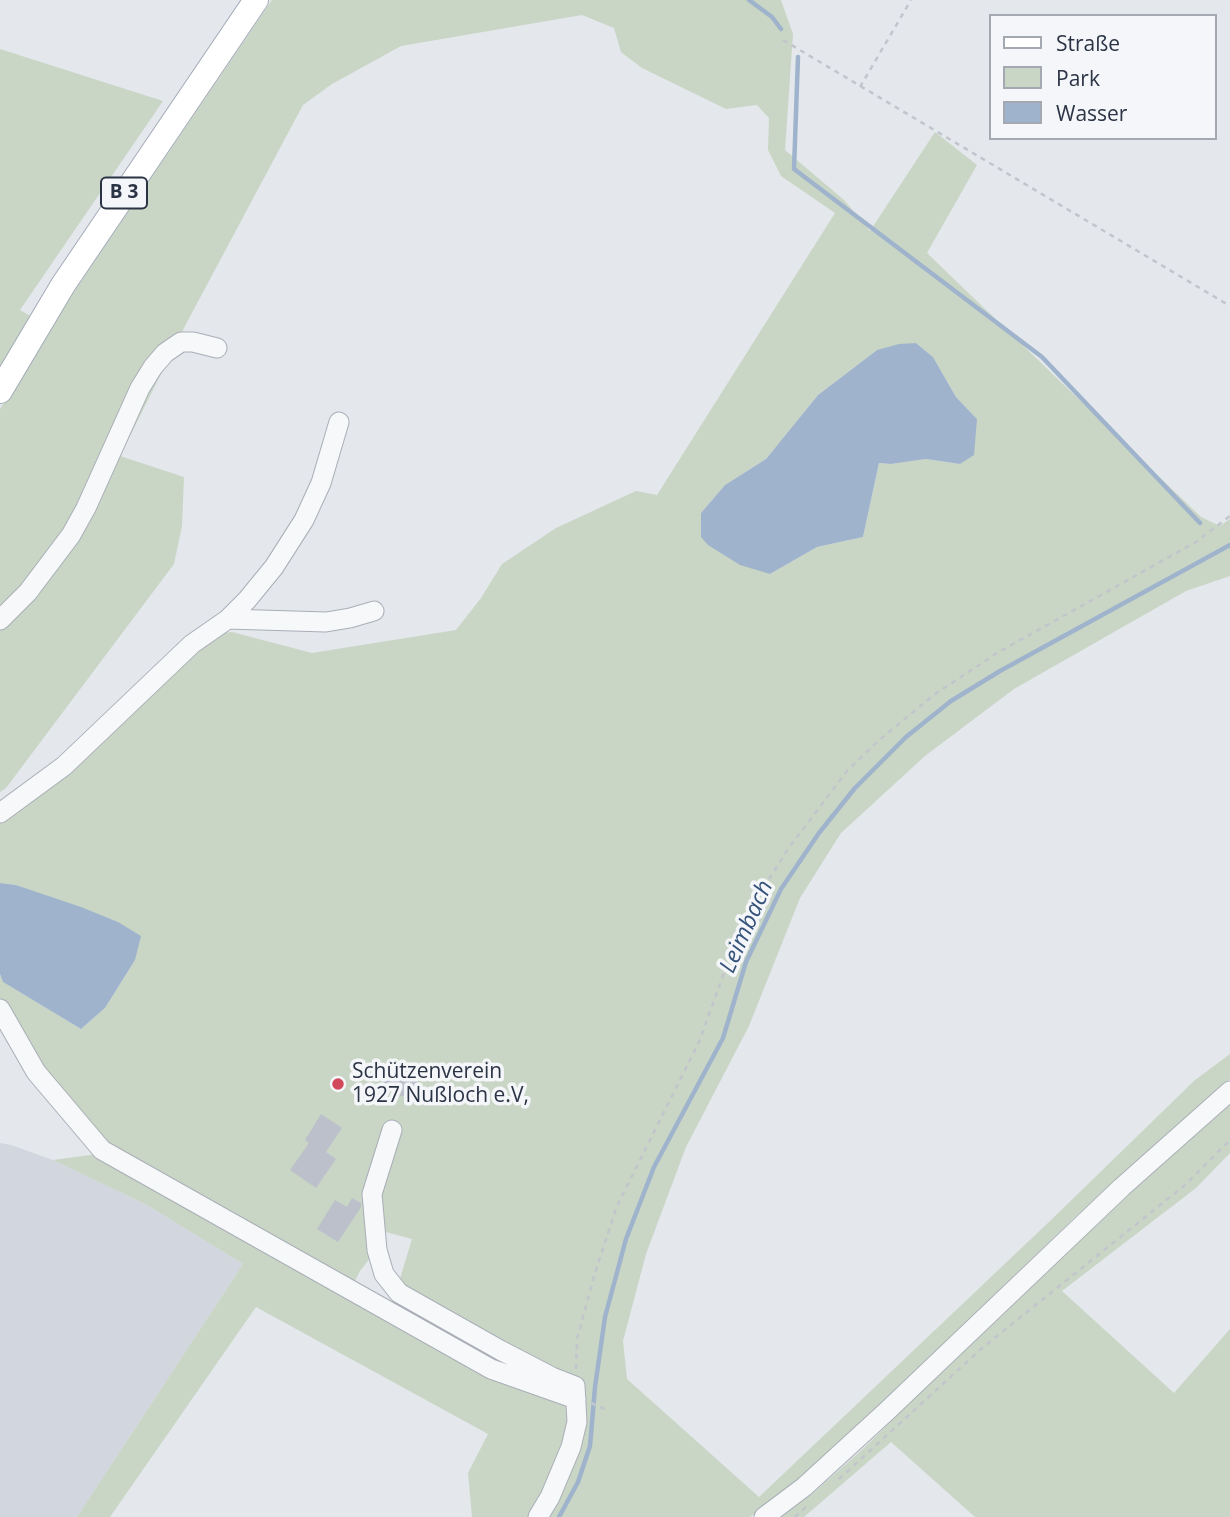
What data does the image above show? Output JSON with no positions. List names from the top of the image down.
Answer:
{
  "streets": {
    "main road": ["B 3"]
  },
  "water": ["Leimbach"],
  "places": ["Schützenverein 1927 Nußloch e.V,"],
  "legend": ["Straße", "Park", "Wasser"]
}
